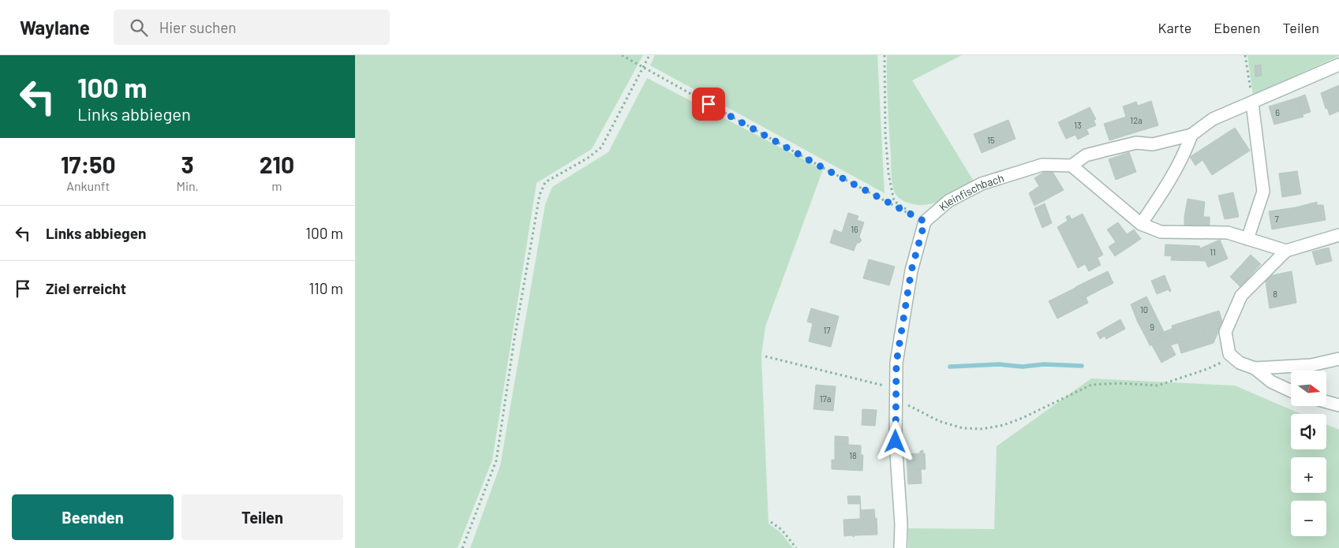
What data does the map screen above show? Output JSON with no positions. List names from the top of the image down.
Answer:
{
  "streets": {
    "street": ["Kleinfischbach"]
  },
  "house_numbers": [
    "6",
    "12a",
    "13",
    "15",
    "7",
    "16",
    "11",
    "8",
    "10",
    "9",
    "17",
    "17a",
    "18"
  ],
  "north": "right",
  "page": {
    "header": "Waylane",
    "search": "Hier suchen",
    "nav": ["Karte", "Ebenen", "Teilen"],
    "turn": ["100 m", "Links abbiegen"],
    "eta": [
      "17:50",
      "Ankunft",
      "3",
      "Min.",
      "210",
      "m"
    ],
    "list": [
      {
        "name": "Links abbiegen",
        "value": "100 m"
      },
      {
        "name": "Ziel erreicht",
        "value": "110 m"
      }
    ],
    "map_buttons": ["+", "−"],
    "buttons": ["Beenden", "Teilen"]
  }
}
